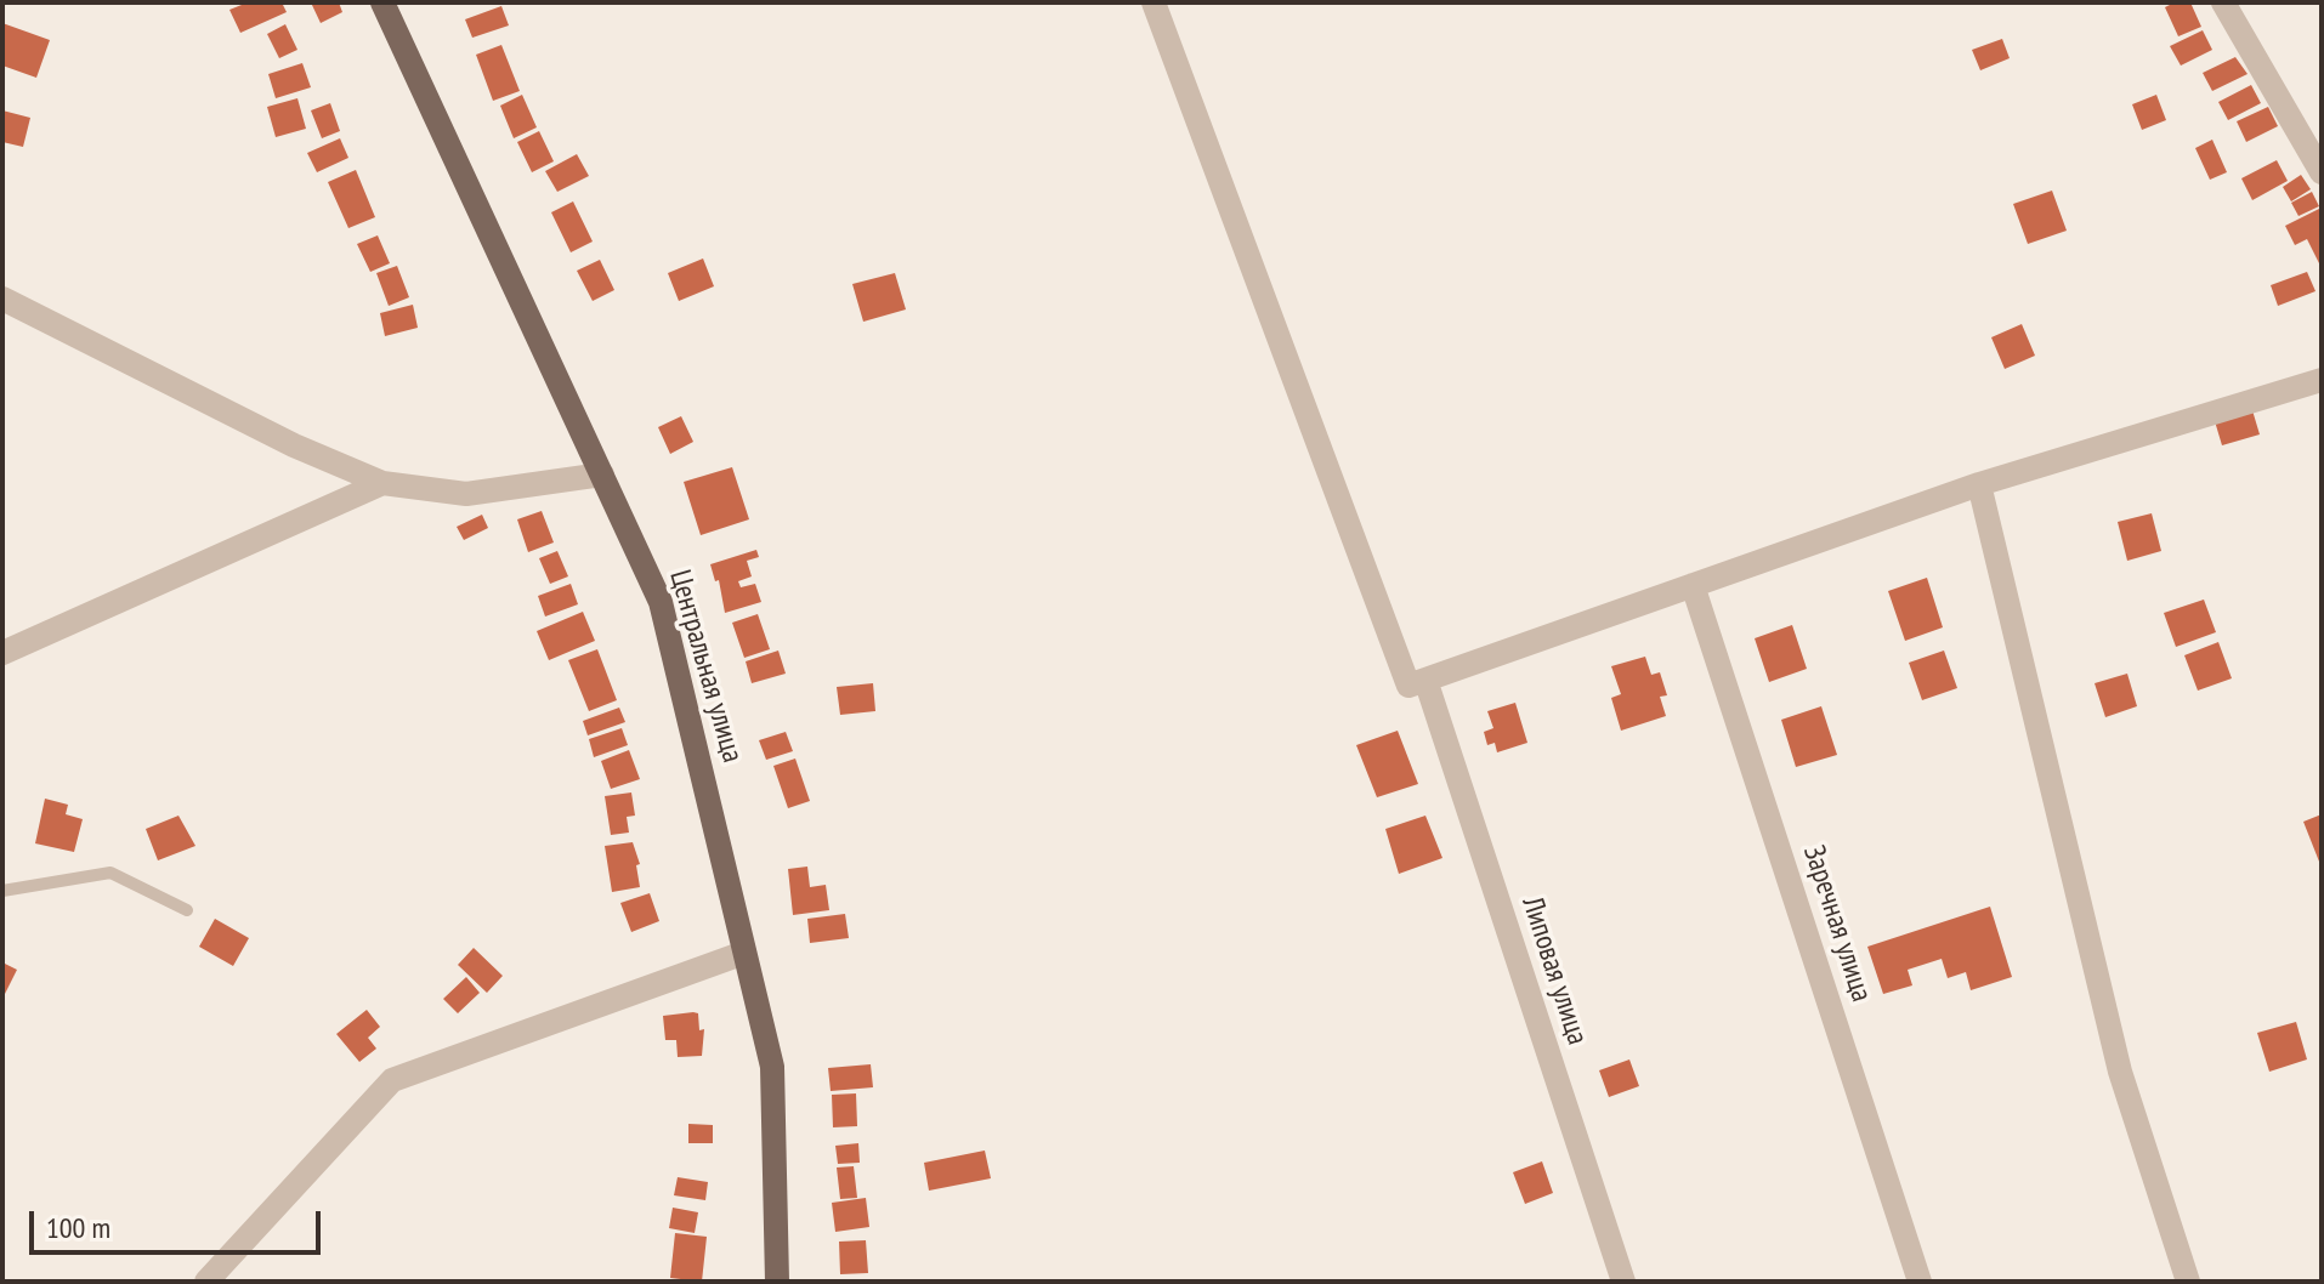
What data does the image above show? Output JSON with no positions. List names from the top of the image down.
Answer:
{
  "streets": {
    "main road": ["Центральная улица"],
    "street": ["Заречная улица", "Липовая улица"]
  },
  "scale_bar": "100 m"
}
